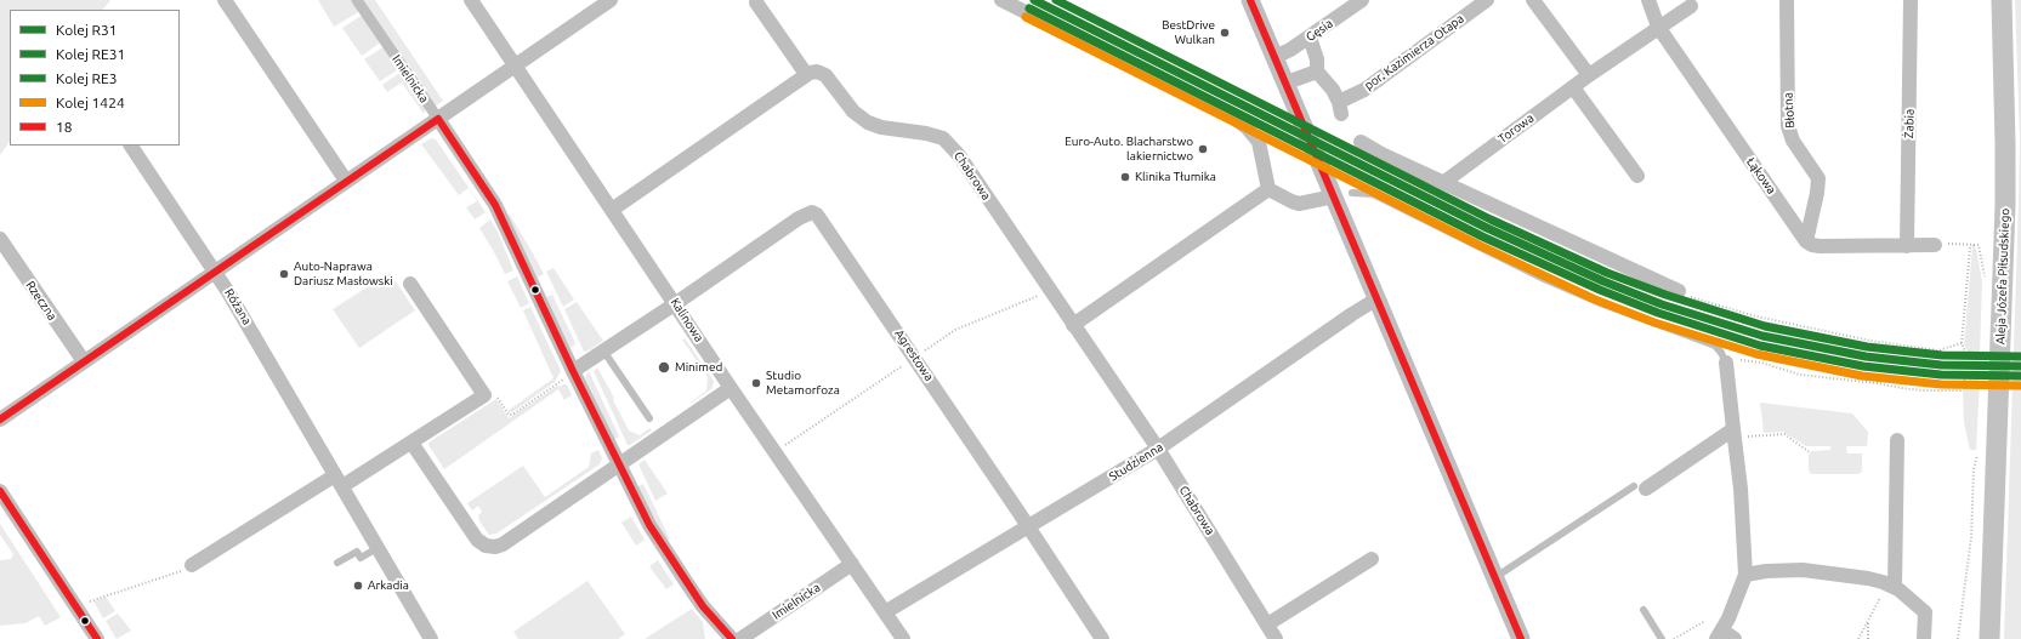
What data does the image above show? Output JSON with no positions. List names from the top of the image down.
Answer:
{
  "streets": {
    "main road": ["Aleja Józefa Piłsudskiego"],
    "street": [
      "Gęsia",
      "por. Kazimierza Otapa",
      "Imielnicka",
      "Błotna",
      "Żabia",
      "Torowa",
      "Chabrowa",
      "Łąkowa",
      "Rzeczna",
      "Różana",
      "Kalinowa",
      "Agrestowa",
      "Studzienna"
    ]
  },
  "crossings": [
    ["Imielnicka", "Kalinowa"],
    ["Błotna", "Łąkowa"],
    ["Torowa", "Łąkowa"],
    ["Chabrowa", "Studzienna"],
    ["Kalinowa", "Agrestowa"],
    ["Kalinowa", "Studzienna"],
    ["Agrestowa", "Studzienna"]
  ],
  "places": [
    "BestDrive Wulkan",
    "Euro-Auto. Blacharstwo lakiernictwo",
    "Klinika Tłumika",
    "Auto-Naprawa Dariusz Masłowski",
    "Minimed",
    "Studio Metamorfoza",
    "Arkadia"
  ],
  "lines": [
    "rail line R31",
    "rail line RE3",
    "transit line 18",
    "rail line RE31",
    "rail line 1424"
  ],
  "legend": [
    "Kolej R31",
    "Kolej RE31",
    "Kolej RE3",
    "Kolej 1424",
    "18"
  ]
}
